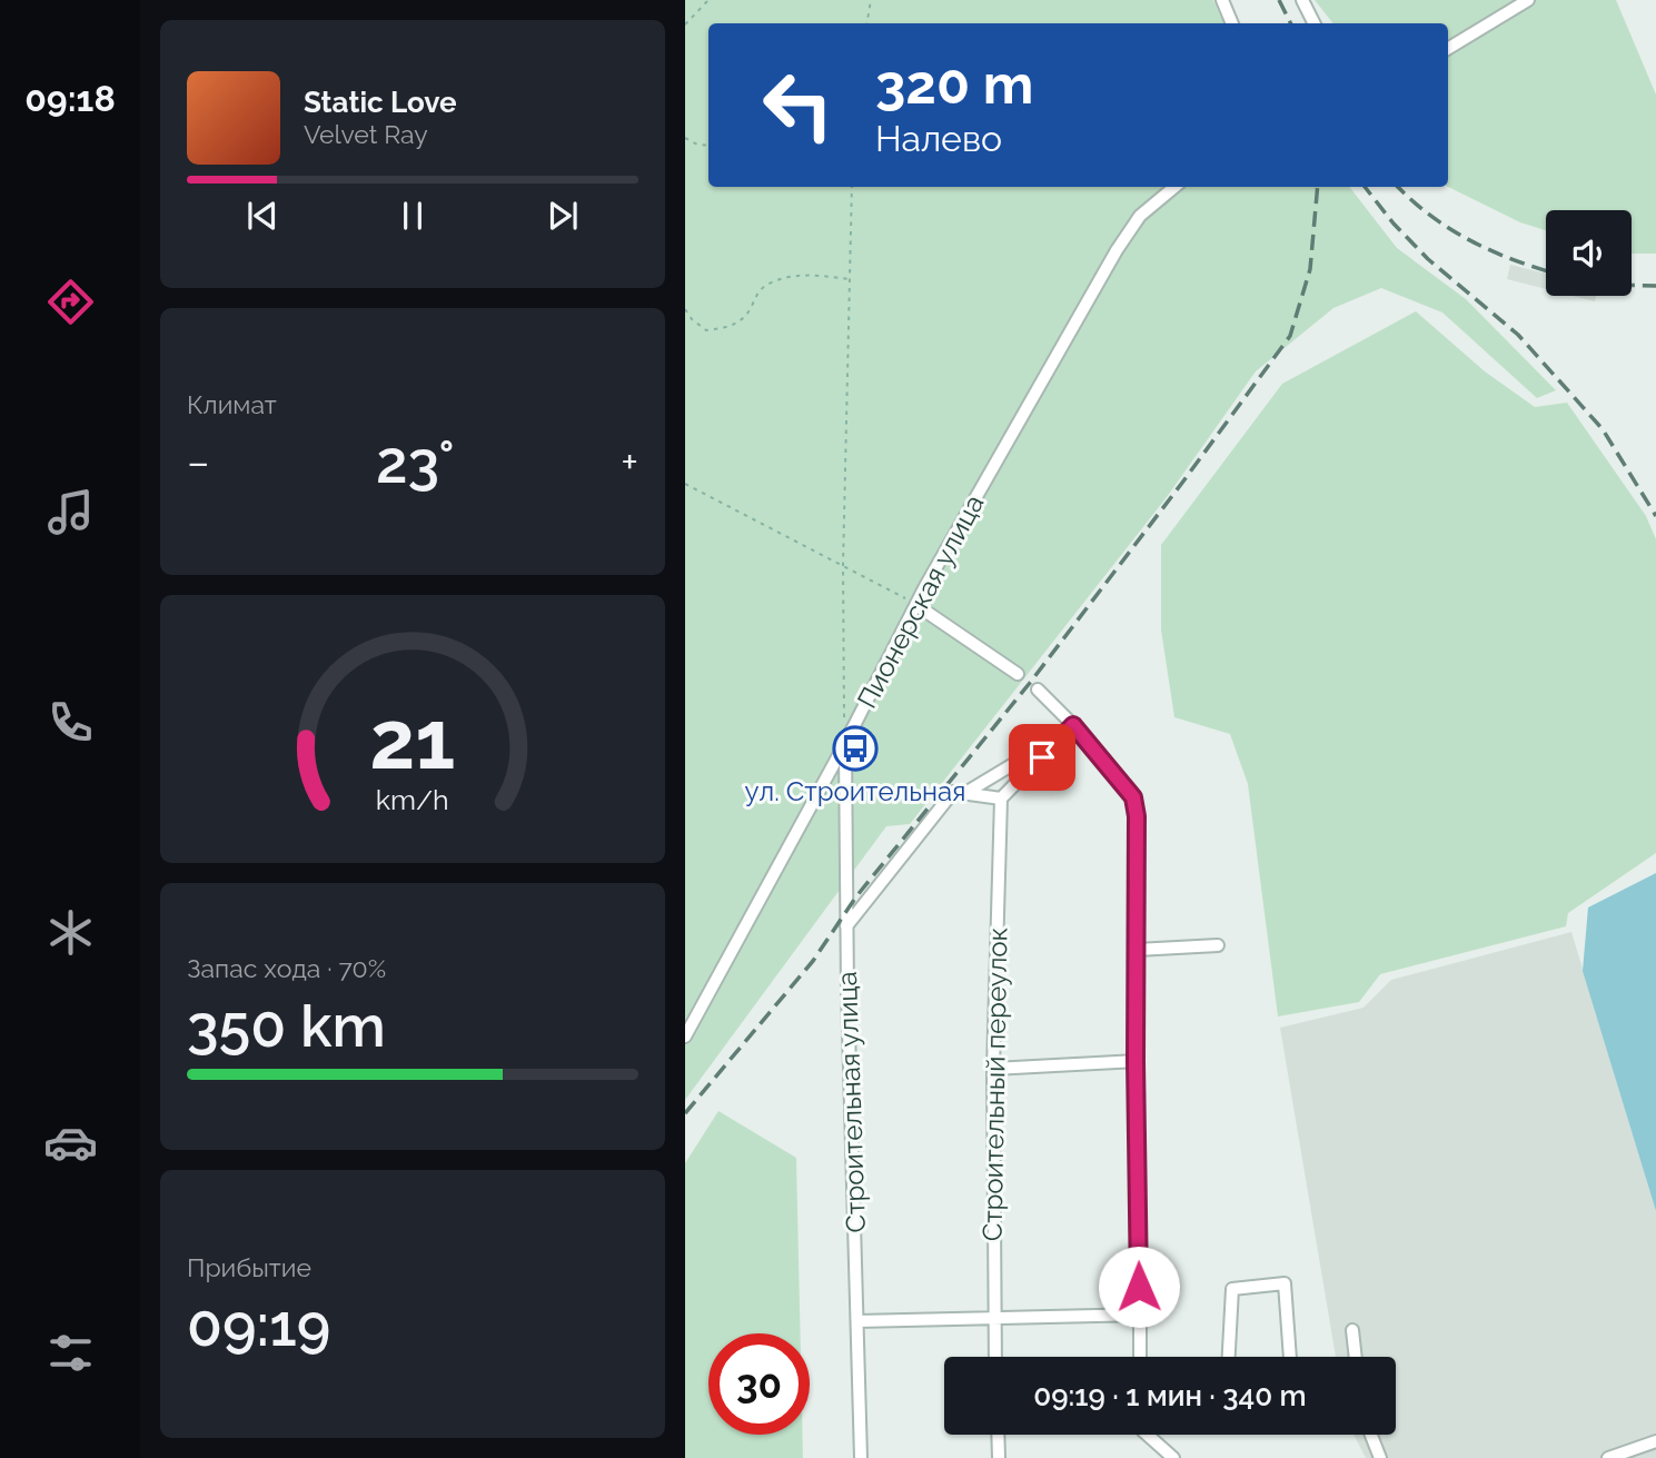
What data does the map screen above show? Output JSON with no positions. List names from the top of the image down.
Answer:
{
  "streets": {
    "street": ["Пионерская улица", "Строительный переулок", "Строительная улица"]
  },
  "crossings": [
    ["Пионерская улица", "Строительная улица"]
  ],
  "places": {
    "bus stop": ["ул. Строительная"]
  },
  "page": {
    "tabs": "09:18",
    "turn": ["320 m", "Налево"],
    "song": ["Static Love", "Velvet Ray"],
    "tile": [
      "Климат",
      ["Запас хода · 70%", "350 km"],
      ["Прибытие", "09:19"]
    ],
    "heat": ["−", "23°", "+"],
    "limit": "30",
    "trip": "09:19 · 1 мин · 340 m",
    "gauge": ["21", "km/h"]
  }
}
